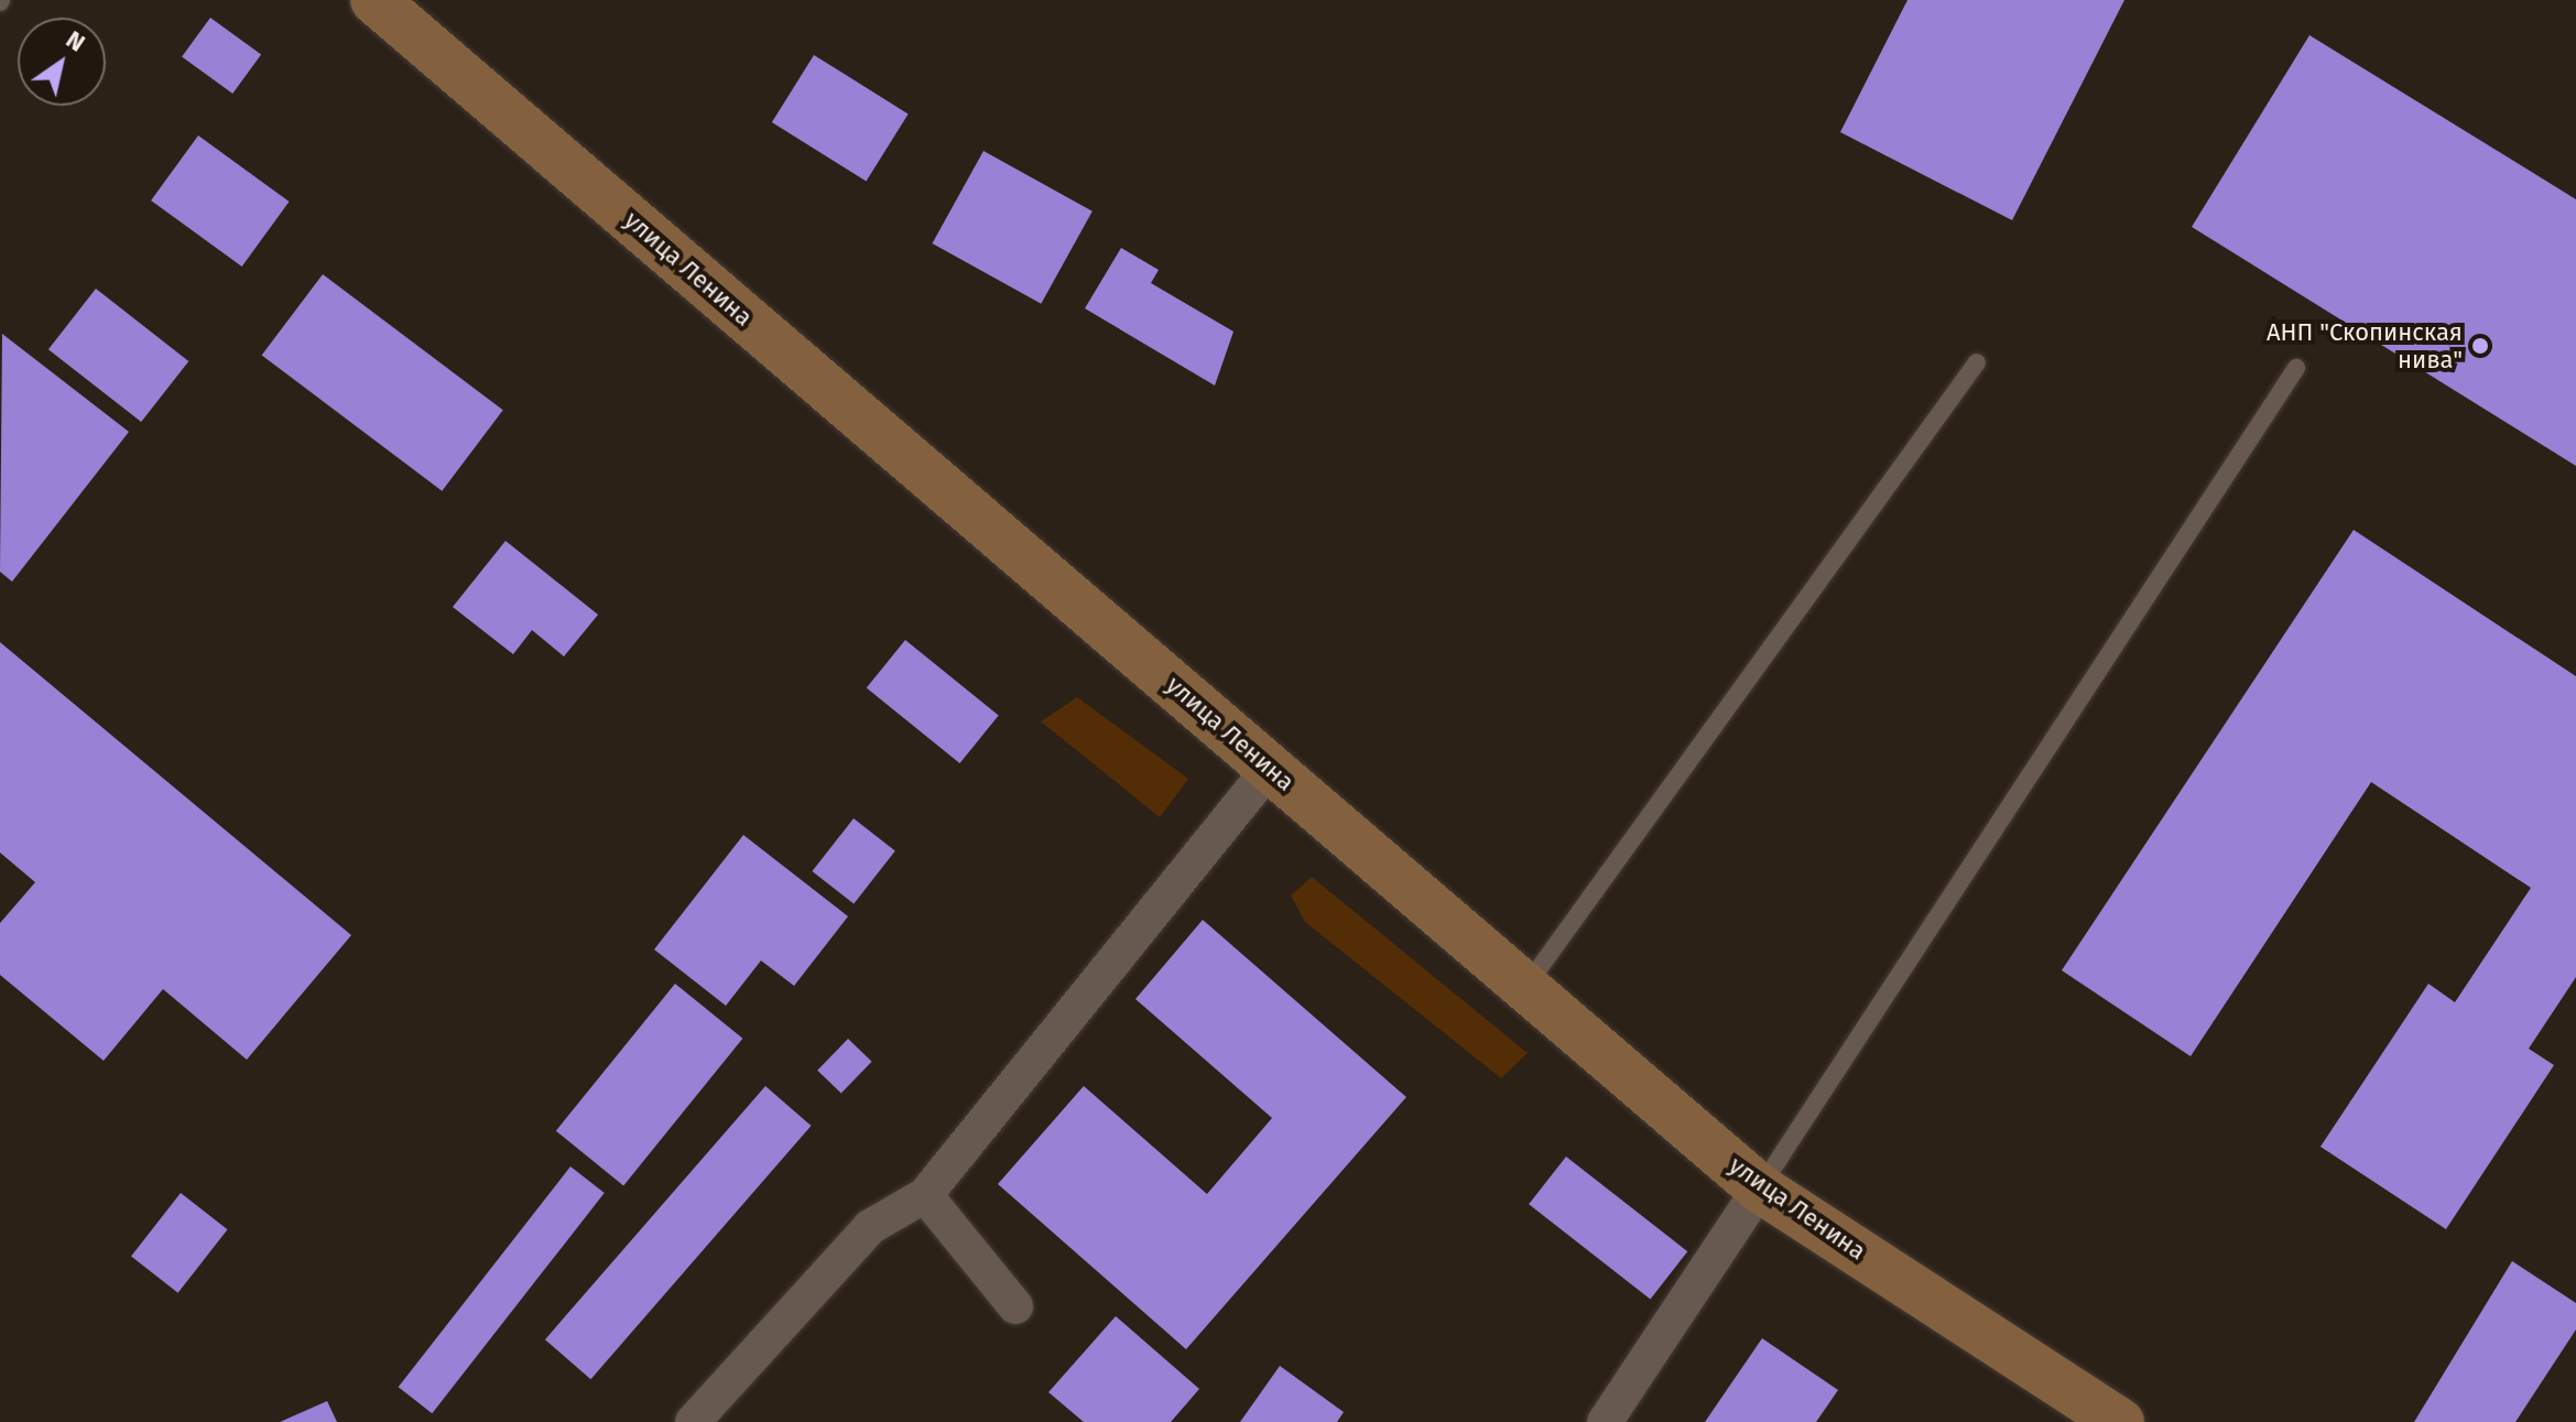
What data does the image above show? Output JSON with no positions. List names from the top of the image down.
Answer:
{
  "streets": {
    "street": ["улица Ленина"]
  },
  "places": ["АНП \"Скопинская нива\""],
  "north": "top right"
}
